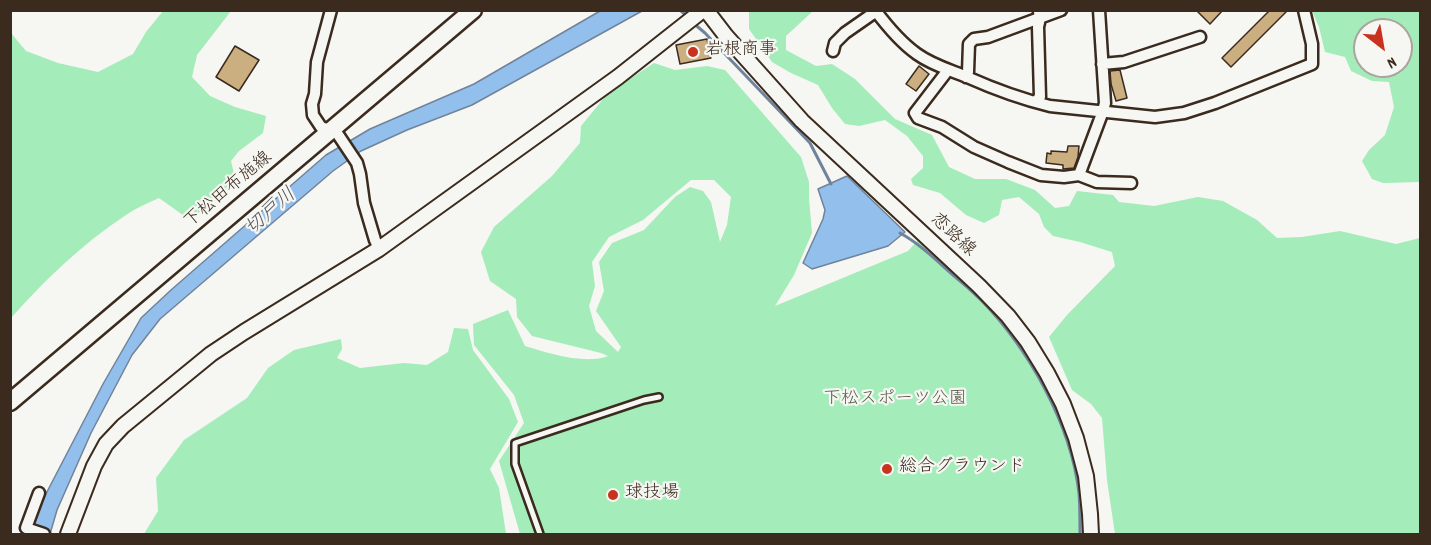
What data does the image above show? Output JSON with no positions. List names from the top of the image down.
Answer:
{
  "streets": {
    "main road": ["下松田布施線"],
    "street": ["恋路線"]
  },
  "water": ["切戸川"],
  "parks": ["下松スポーツ公園"],
  "places": ["岩根商事", "総合グラウンド", "球技場"],
  "north": "bottom right"
}
